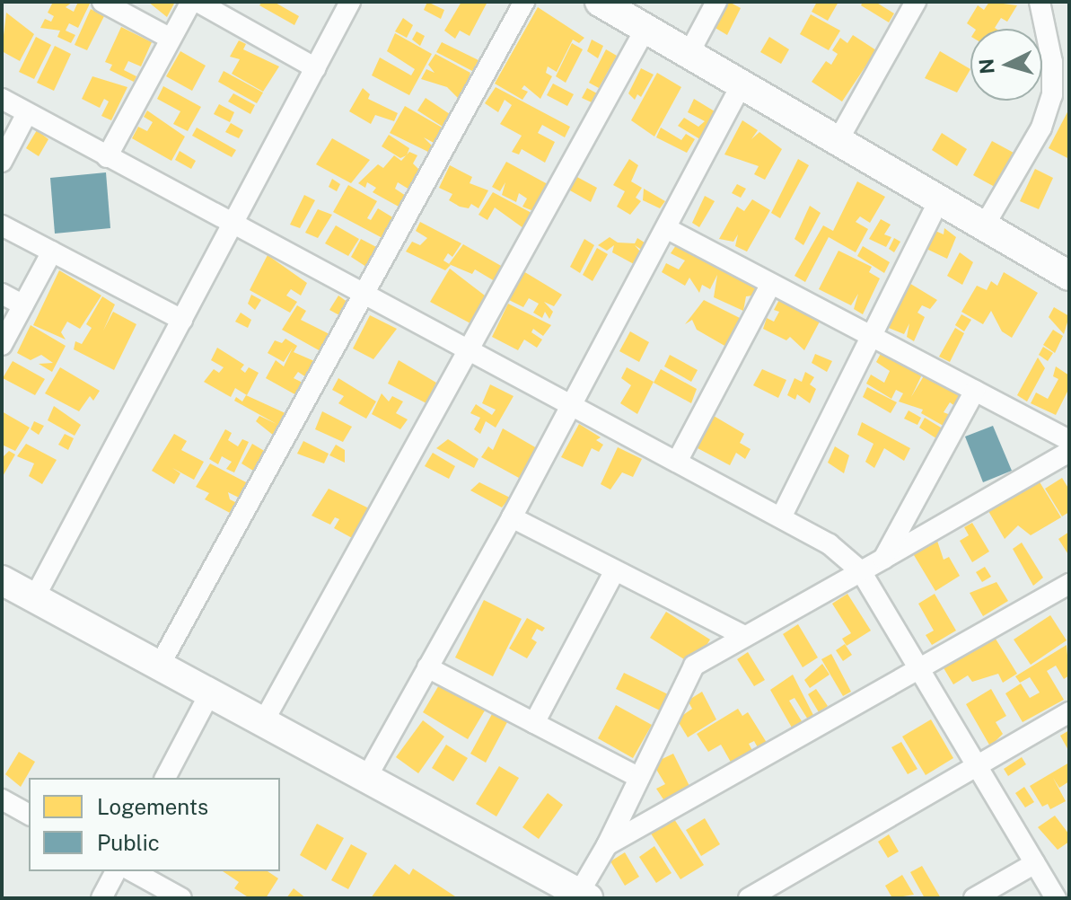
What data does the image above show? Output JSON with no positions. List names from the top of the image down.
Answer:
{
  "legend": ["Logements", "Public"],
  "north": "left"
}
